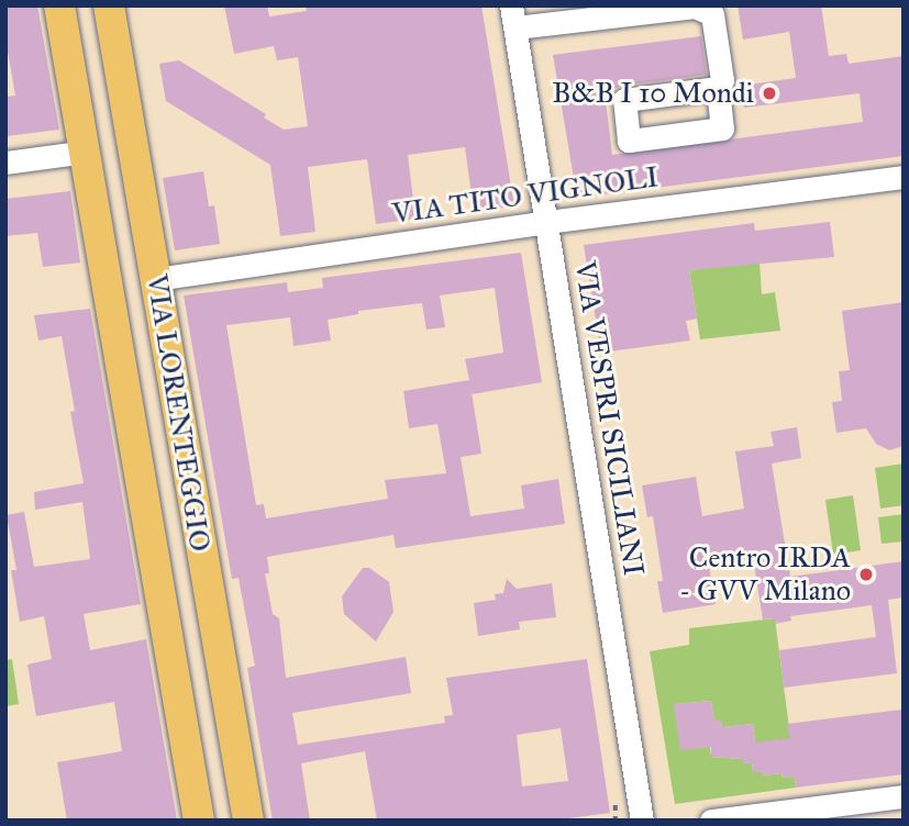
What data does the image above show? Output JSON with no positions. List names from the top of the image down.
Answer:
{
  "streets": {
    "main road": ["VIA LORENTEGGIO"],
    "street": ["VIA TITO VIGNOLI", "VIA VESPRI SICILIANI"]
  },
  "crossings": [
    ["VIA TITO VIGNOLI", "VIA LORENTEGGIO"],
    ["VIA TITO VIGNOLI", "VIA VESPRI SICILIANI"]
  ],
  "places": ["B&B I 10 Mondi", "Centro IRDA - GVV Milano"]
}
